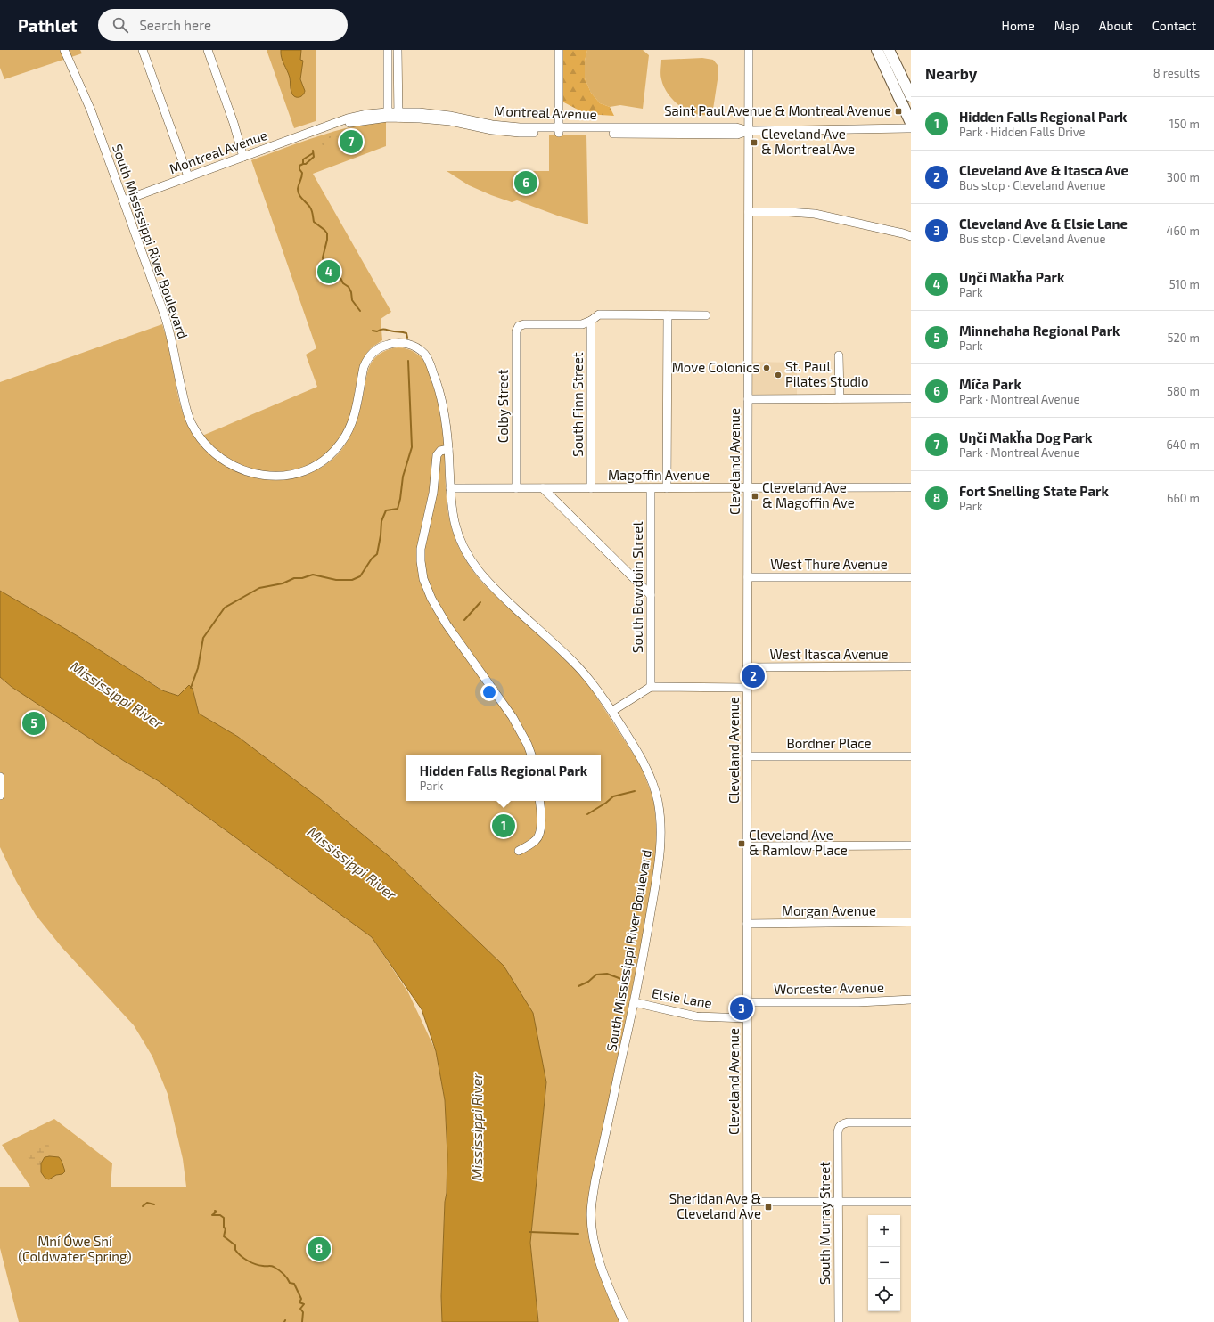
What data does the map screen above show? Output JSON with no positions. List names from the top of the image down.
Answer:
{
  "streets": {
    "street": [
      "Montreal Avenue",
      "South Mississippi River Boulevard",
      "South Finn Street",
      "Colby Street",
      "Cleveland Avenue",
      "Magoffin Avenue",
      "West Thure Avenue",
      "South Bowdoin Street",
      "West Itasca Avenue",
      "Bordner Place",
      "Morgan Avenue",
      "Worcester Avenue",
      "Elsie Lane",
      "South Murray Street"
    ]
  },
  "crossings": [
    ["Montreal Avenue", "South Mississippi River Boulevard"],
    ["Montreal Avenue", "Cleveland Avenue"],
    ["South Mississippi River Boulevard", "Magoffin Avenue"],
    ["South Mississippi River Boulevard", "Elsie Lane"],
    ["South Finn Street", "Colby Street"],
    ["South Finn Street", "Magoffin Avenue"],
    ["Colby Street", "Magoffin Avenue"],
    ["Cleveland Avenue", "Magoffin Avenue"],
    ["Cleveland Avenue", "West Thure Avenue"],
    ["Cleveland Avenue", "West Itasca Avenue"],
    ["Cleveland Avenue", "Bordner Place"],
    ["Cleveland Avenue", "Morgan Avenue"],
    ["Cleveland Avenue", "Worcester Avenue"],
    ["Cleveland Avenue", "Elsie Lane"],
    ["Magoffin Avenue", "South Bowdoin Street"]
  ],
  "water": ["Mississippi River"],
  "parks": ["Mní Ówe Sní (Coldwater Spring)"],
  "places": {
    "transit": [
      "Saint Paul Avenue & Montreal Avenue",
      "Cleveland Ave & Montreal Ave",
      "Cleveland Ave & Magoffin Ave",
      "Cleveland Ave & Ramlow Place",
      "Sheridan Ave & Cleveland Ave"
    ],
    "other": ["Move Colonics", "St. Paul Pilates Studio"]
  },
  "page": {
    "header": "Pathlet",
    "search": "Search here",
    "nav": [
      "Home",
      "Map",
      "About",
      "Contact"
    ],
    "heading": ["Nearby", "8 results"],
    "list": [
      {
        "mark": "1",
        "name": "Hidden Falls Regional Park",
        "note": "Park · Hidden Falls Drive",
        "value": "150 m"
      },
      {
        "mark": "2",
        "name": "Cleveland Ave & Itasca Ave",
        "note": "Bus stop · Cleveland Avenue",
        "value": "300 m"
      },
      {
        "mark": "3",
        "name": "Cleveland Ave & Elsie Lane",
        "note": "Bus stop · Cleveland Avenue",
        "value": "460 m"
      },
      {
        "mark": "4",
        "name": "Uŋči Makȟa Park",
        "note": "Park",
        "value": "510 m"
      },
      {
        "mark": "5",
        "name": "Minnehaha Regional Park",
        "note": "Park",
        "value": "520 m"
      },
      {
        "mark": "6",
        "name": "Míča Park",
        "note": "Park · Montreal Avenue",
        "value": "580 m"
      },
      {
        "mark": "7",
        "name": "Uŋči Makȟa Dog Park",
        "note": "Park · Montreal Avenue",
        "value": "640 m"
      },
      {
        "mark": "8",
        "name": "Fort Snelling State Park",
        "note": "Park",
        "value": "660 m"
      }
    ],
    "pins": [
      "7",
      "6",
      "4",
      "2",
      "5",
      "1",
      "3",
      "8"
    ],
    "popup": ["Hidden Falls Regional Park", "Park"],
    "map_buttons": ["+", "−"]
  }
}
